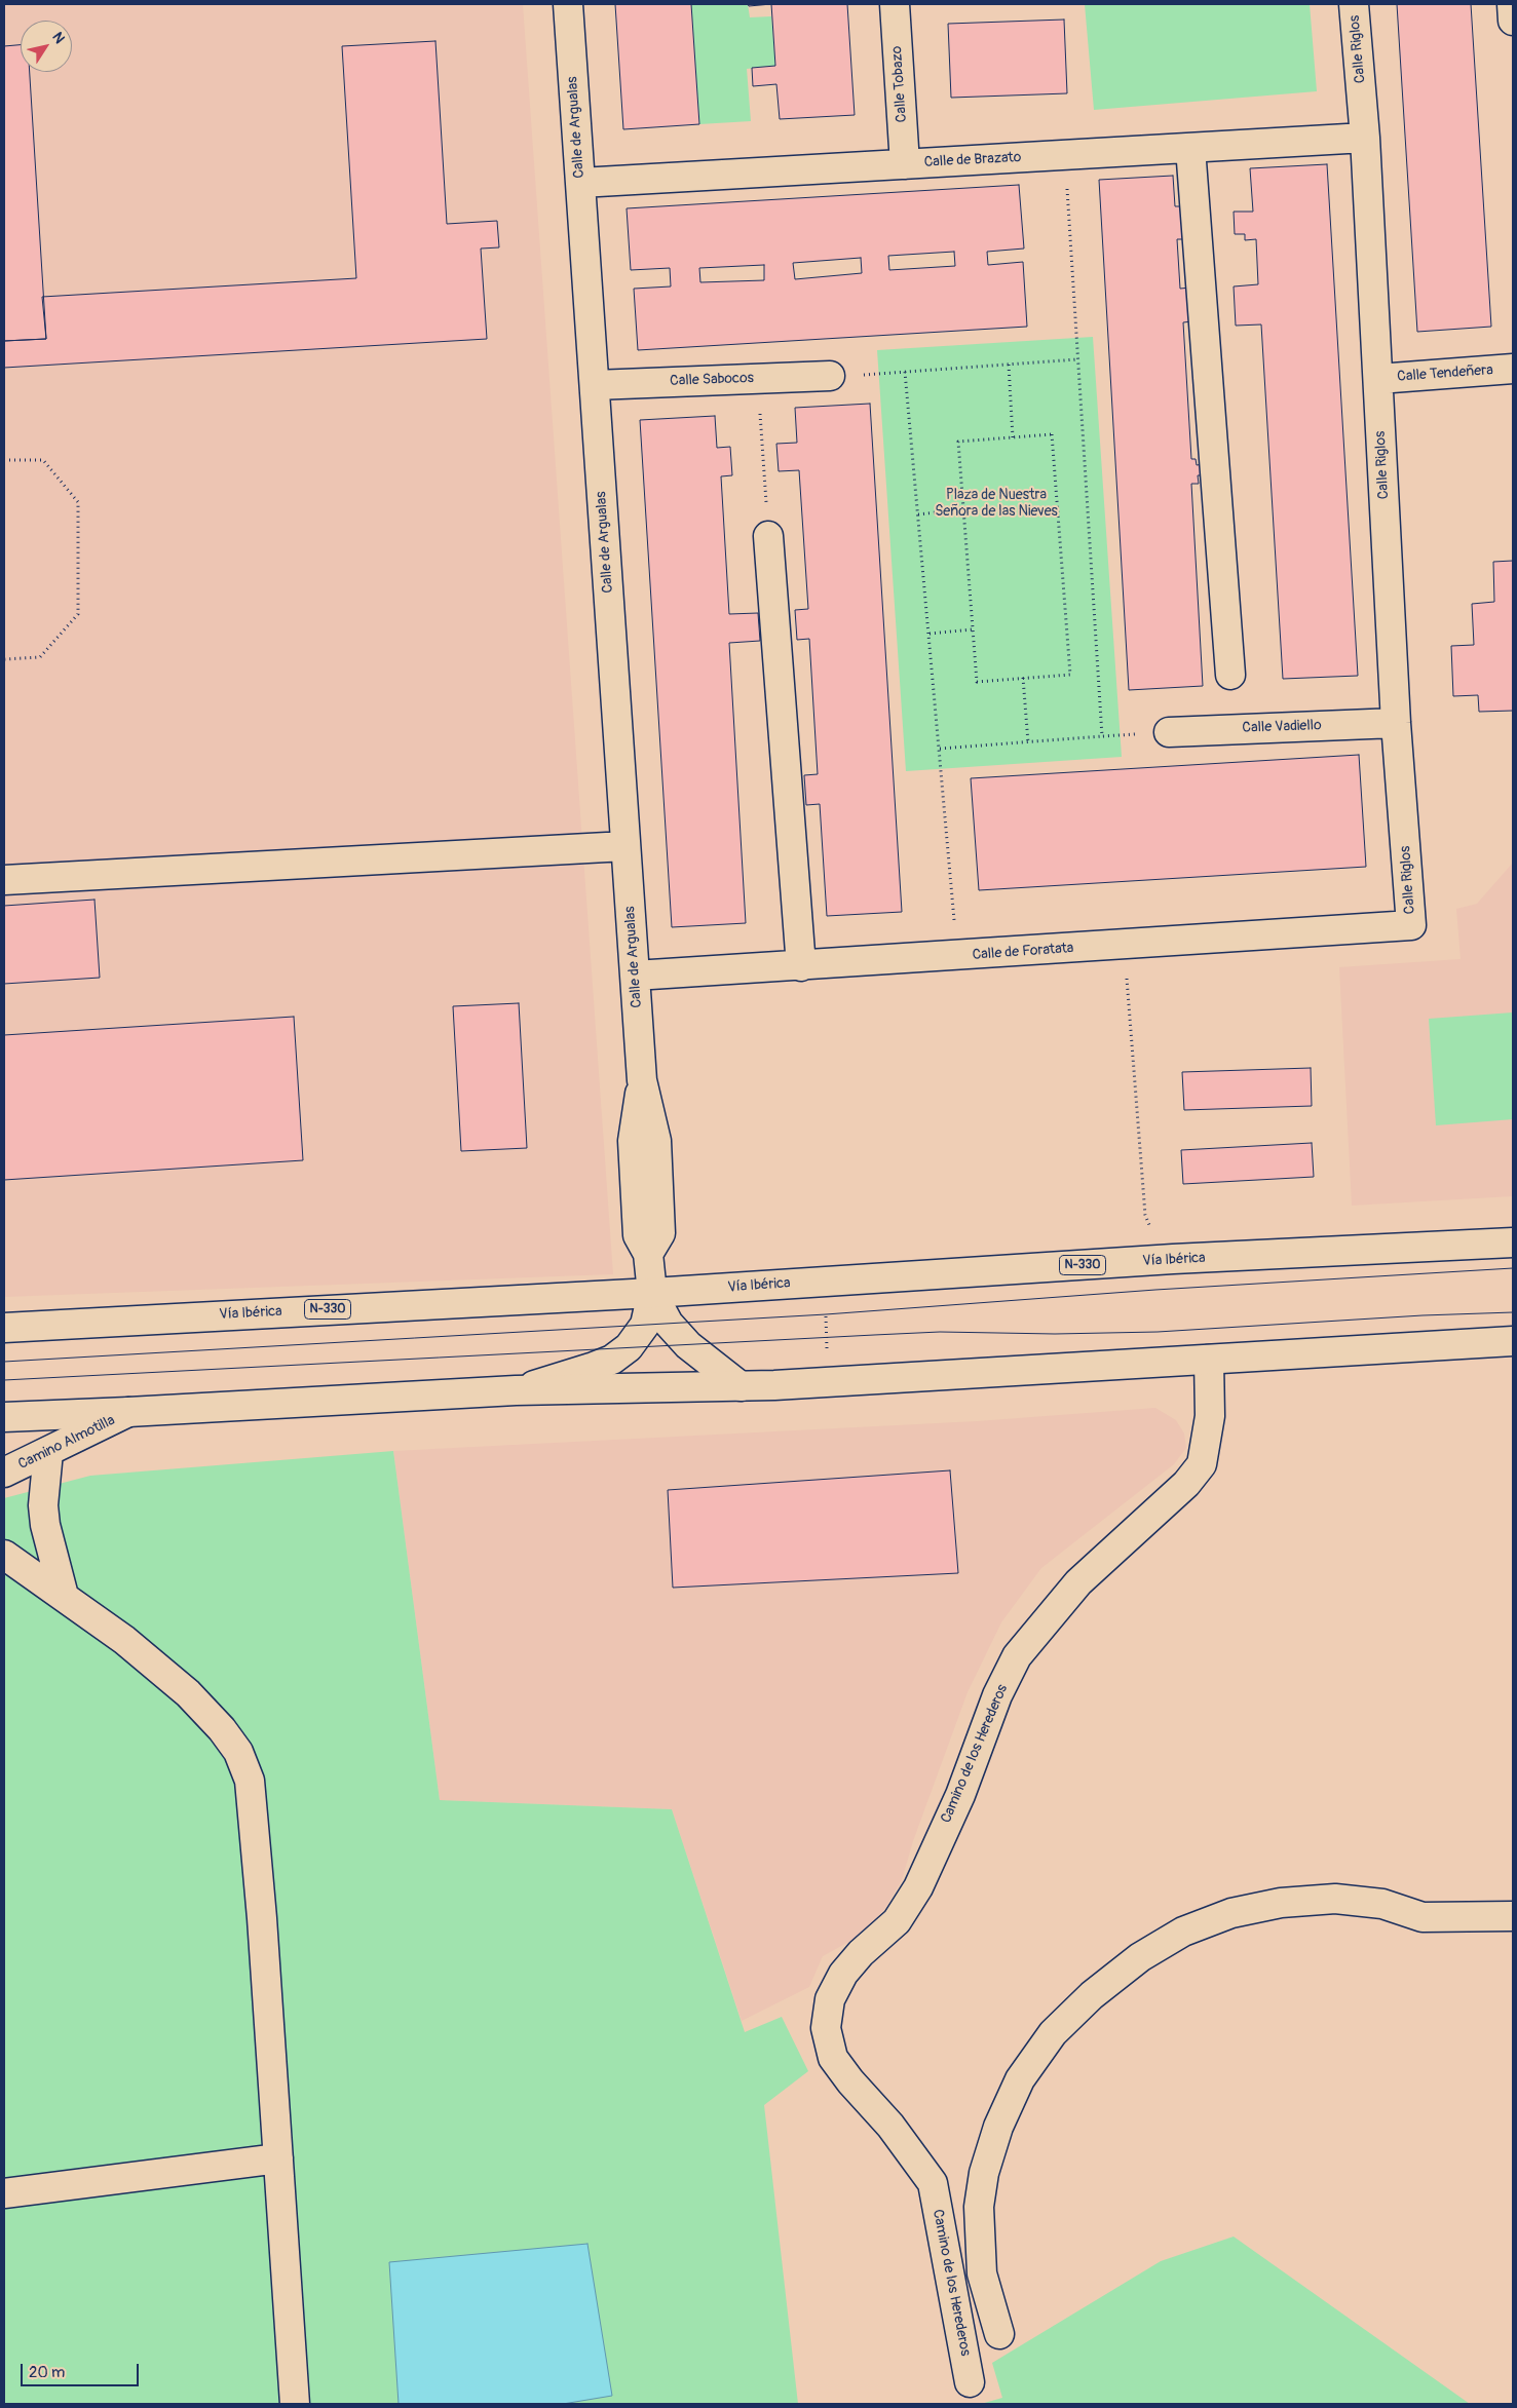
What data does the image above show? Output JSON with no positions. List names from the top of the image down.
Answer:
{
  "streets": {
    "main road": [
      "Calle Riglos",
      "Calle Tobazo",
      "Calle de Argualas",
      "Calle de Brazato",
      "Calle Tendeñera",
      "Calle Sabocos",
      "Calle Vadiello",
      "Calle de Foratata",
      "Vía Ibérica",
      "N-330",
      "Camino Almotilla",
      "Camino de los Herederos"
    ]
  },
  "crossings": [
    ["Calle Riglos", "Calle de Brazato"],
    ["Calle Riglos", "Calle Tendeñera"],
    ["Calle Riglos", "Calle Vadiello"],
    ["Calle Riglos", "Calle de Foratata"],
    ["Calle Tobazo", "Calle de Brazato"],
    ["Calle de Argualas", "Calle de Brazato"],
    ["Calle de Argualas", "Calle Sabocos"],
    ["Calle de Argualas", "Calle de Foratata"],
    ["Calle de Argualas", "Vía Ibérica"]
  ],
  "parks": ["Plaza de Nuestra Señora de las Nieves"],
  "scale_bar": "20 m",
  "north": "top right"
}
